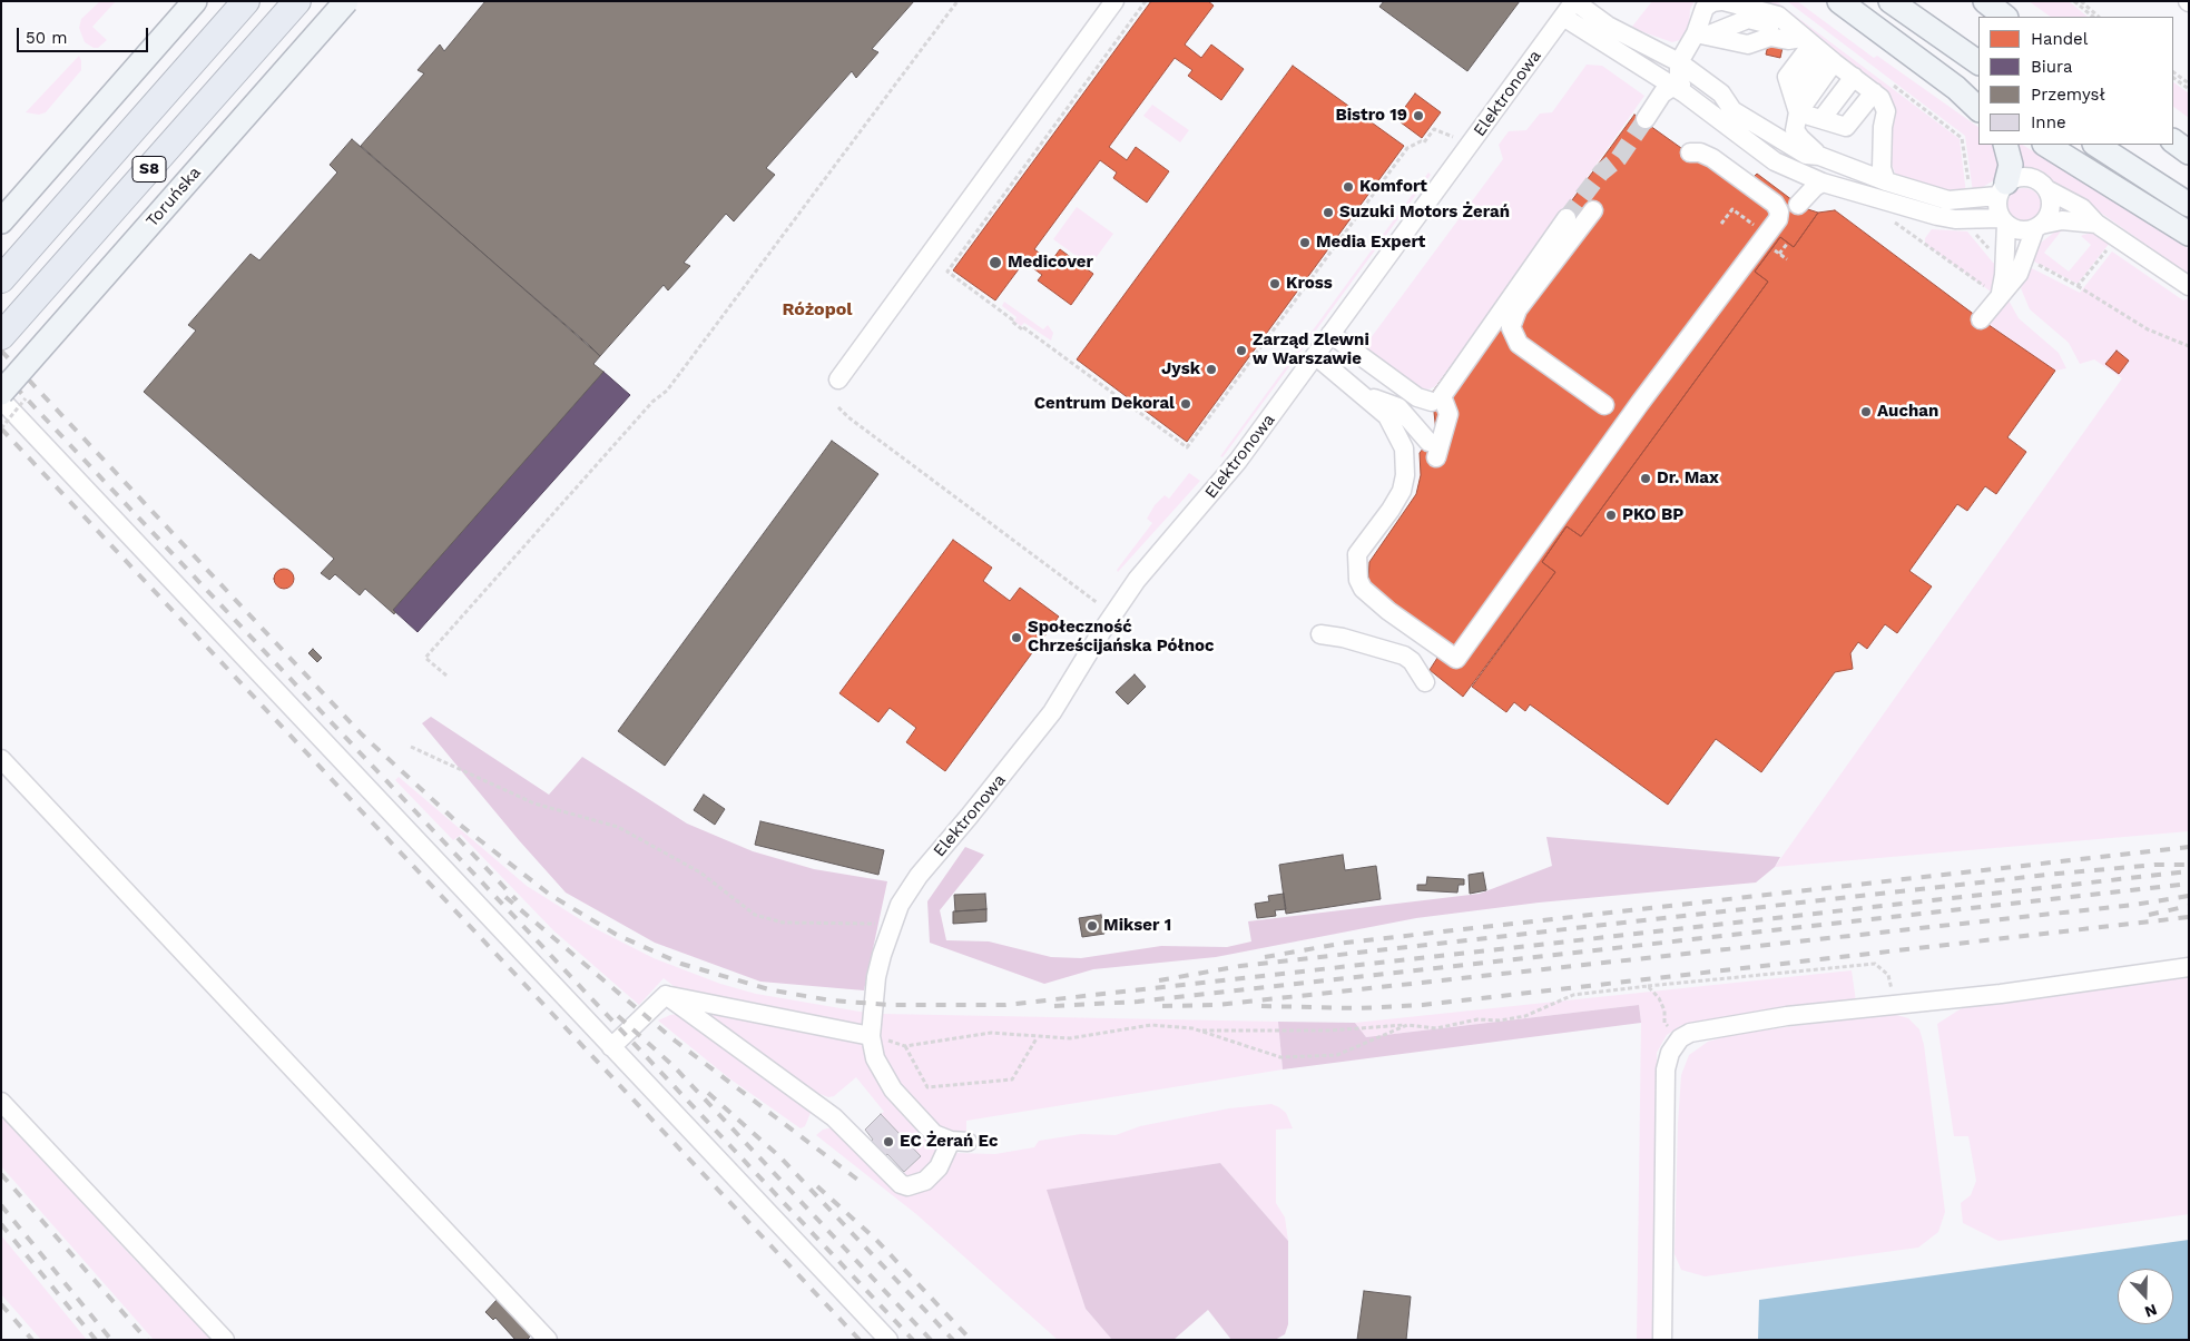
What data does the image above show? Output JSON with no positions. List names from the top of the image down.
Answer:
{
  "streets": {
    "highway": ["S8"],
    "main road": ["Toruńska"],
    "street": ["Elektronowa"]
  },
  "districts": ["Różopol"],
  "places": [
    "Bistro 19",
    "Komfort",
    "Suzuki Motors Żerań",
    "Media Expert",
    "Medicover",
    "Kross",
    "Zarząd Zlewni w Warszawie",
    "Jysk",
    "Centrum Dekoral",
    "Auchan",
    "Dr. Max",
    "PKO BP",
    "Społeczność Chrześcijańska Północ",
    "Mikser 1",
    "EC Żerań Ec"
  ],
  "legend": [
    "Handel",
    "Biura",
    "Przemysł",
    "Inne"
  ],
  "scale_bar": "50 m",
  "north": "bottom"
}
